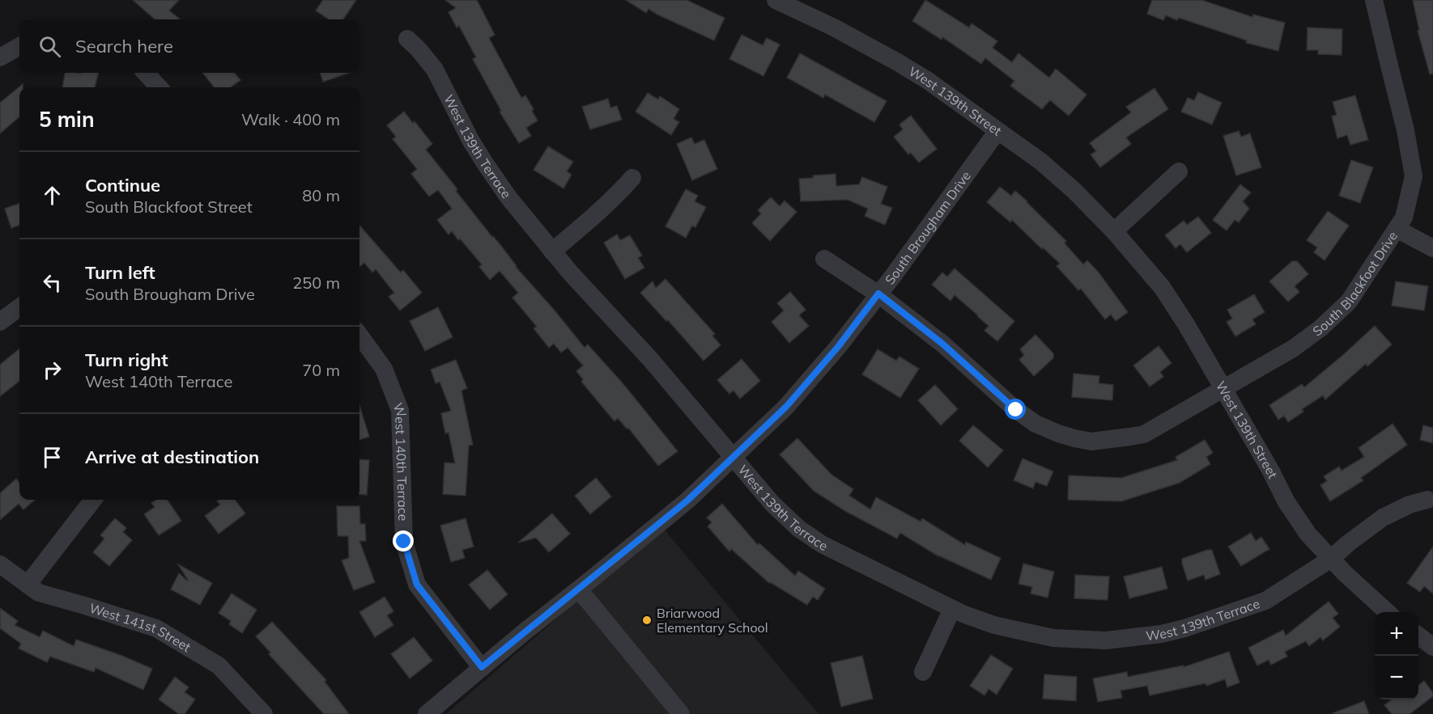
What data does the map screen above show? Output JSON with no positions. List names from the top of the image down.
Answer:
{
  "streets": {
    "street": [
      "West 139th Street",
      "West 139th Terrace",
      "South Brougham Drive",
      "South Blackfoot Drive",
      "West 140th Terrace",
      "West 141st Street"
    ]
  },
  "crossings": [
    ["West 139th Street", "West 139th Terrace"],
    ["West 139th Street", "South Brougham Drive"],
    ["West 139th Street", "South Blackfoot Drive"],
    ["West 139th Terrace", "South Brougham Drive"],
    ["South Brougham Drive", "South Blackfoot Drive"],
    ["South Brougham Drive", "West 140th Terrace"]
  ],
  "places": ["Briarwood Elementary School"],
  "page": {
    "search": "Search here",
    "heading": ["5 min", "Walk · 400 m"],
    "list": [
      ["Continue", "South Blackfoot Street", "80 m"],
      ["Turn left", "South Brougham Drive", "250 m"],
      ["Turn right", "West 140th Terrace", "70 m"],
      "Arrive at destination"
    ],
    "map_buttons": ["+", "−"]
  }
}
